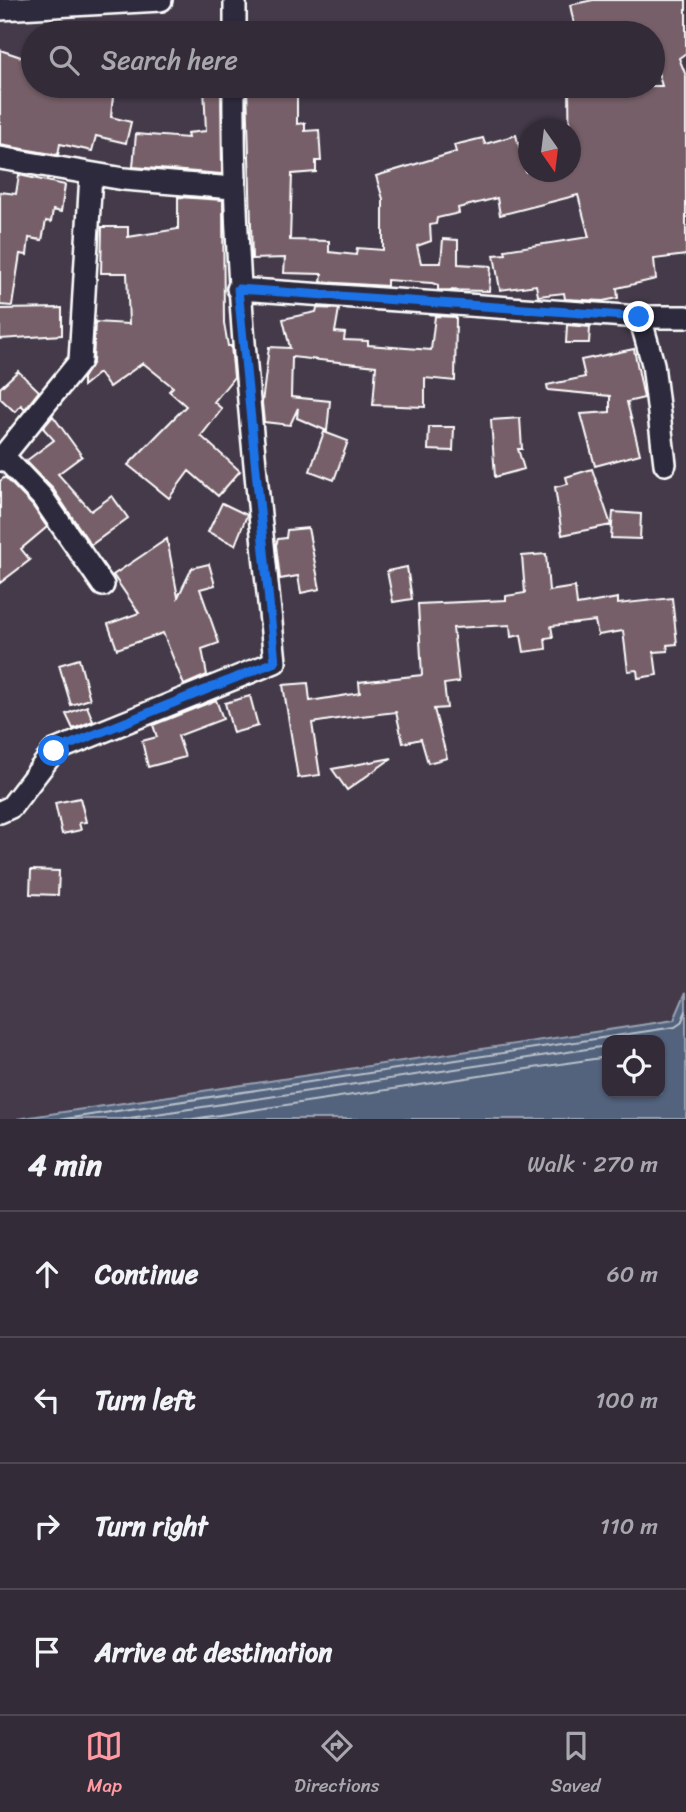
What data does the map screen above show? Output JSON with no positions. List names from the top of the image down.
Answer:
{
  "north": "bottom",
  "page": {
    "search": "Search here",
    "heading": ["4 min", "Walk · 270 m"],
    "list": [
      ["Continue", "60 m"],
      ["Turn left", "100 m"],
      ["Turn right", "110 m"],
      "Arrive at destination"
    ],
    "nav": ["Map", "Directions", "Saved"]
  }
}
